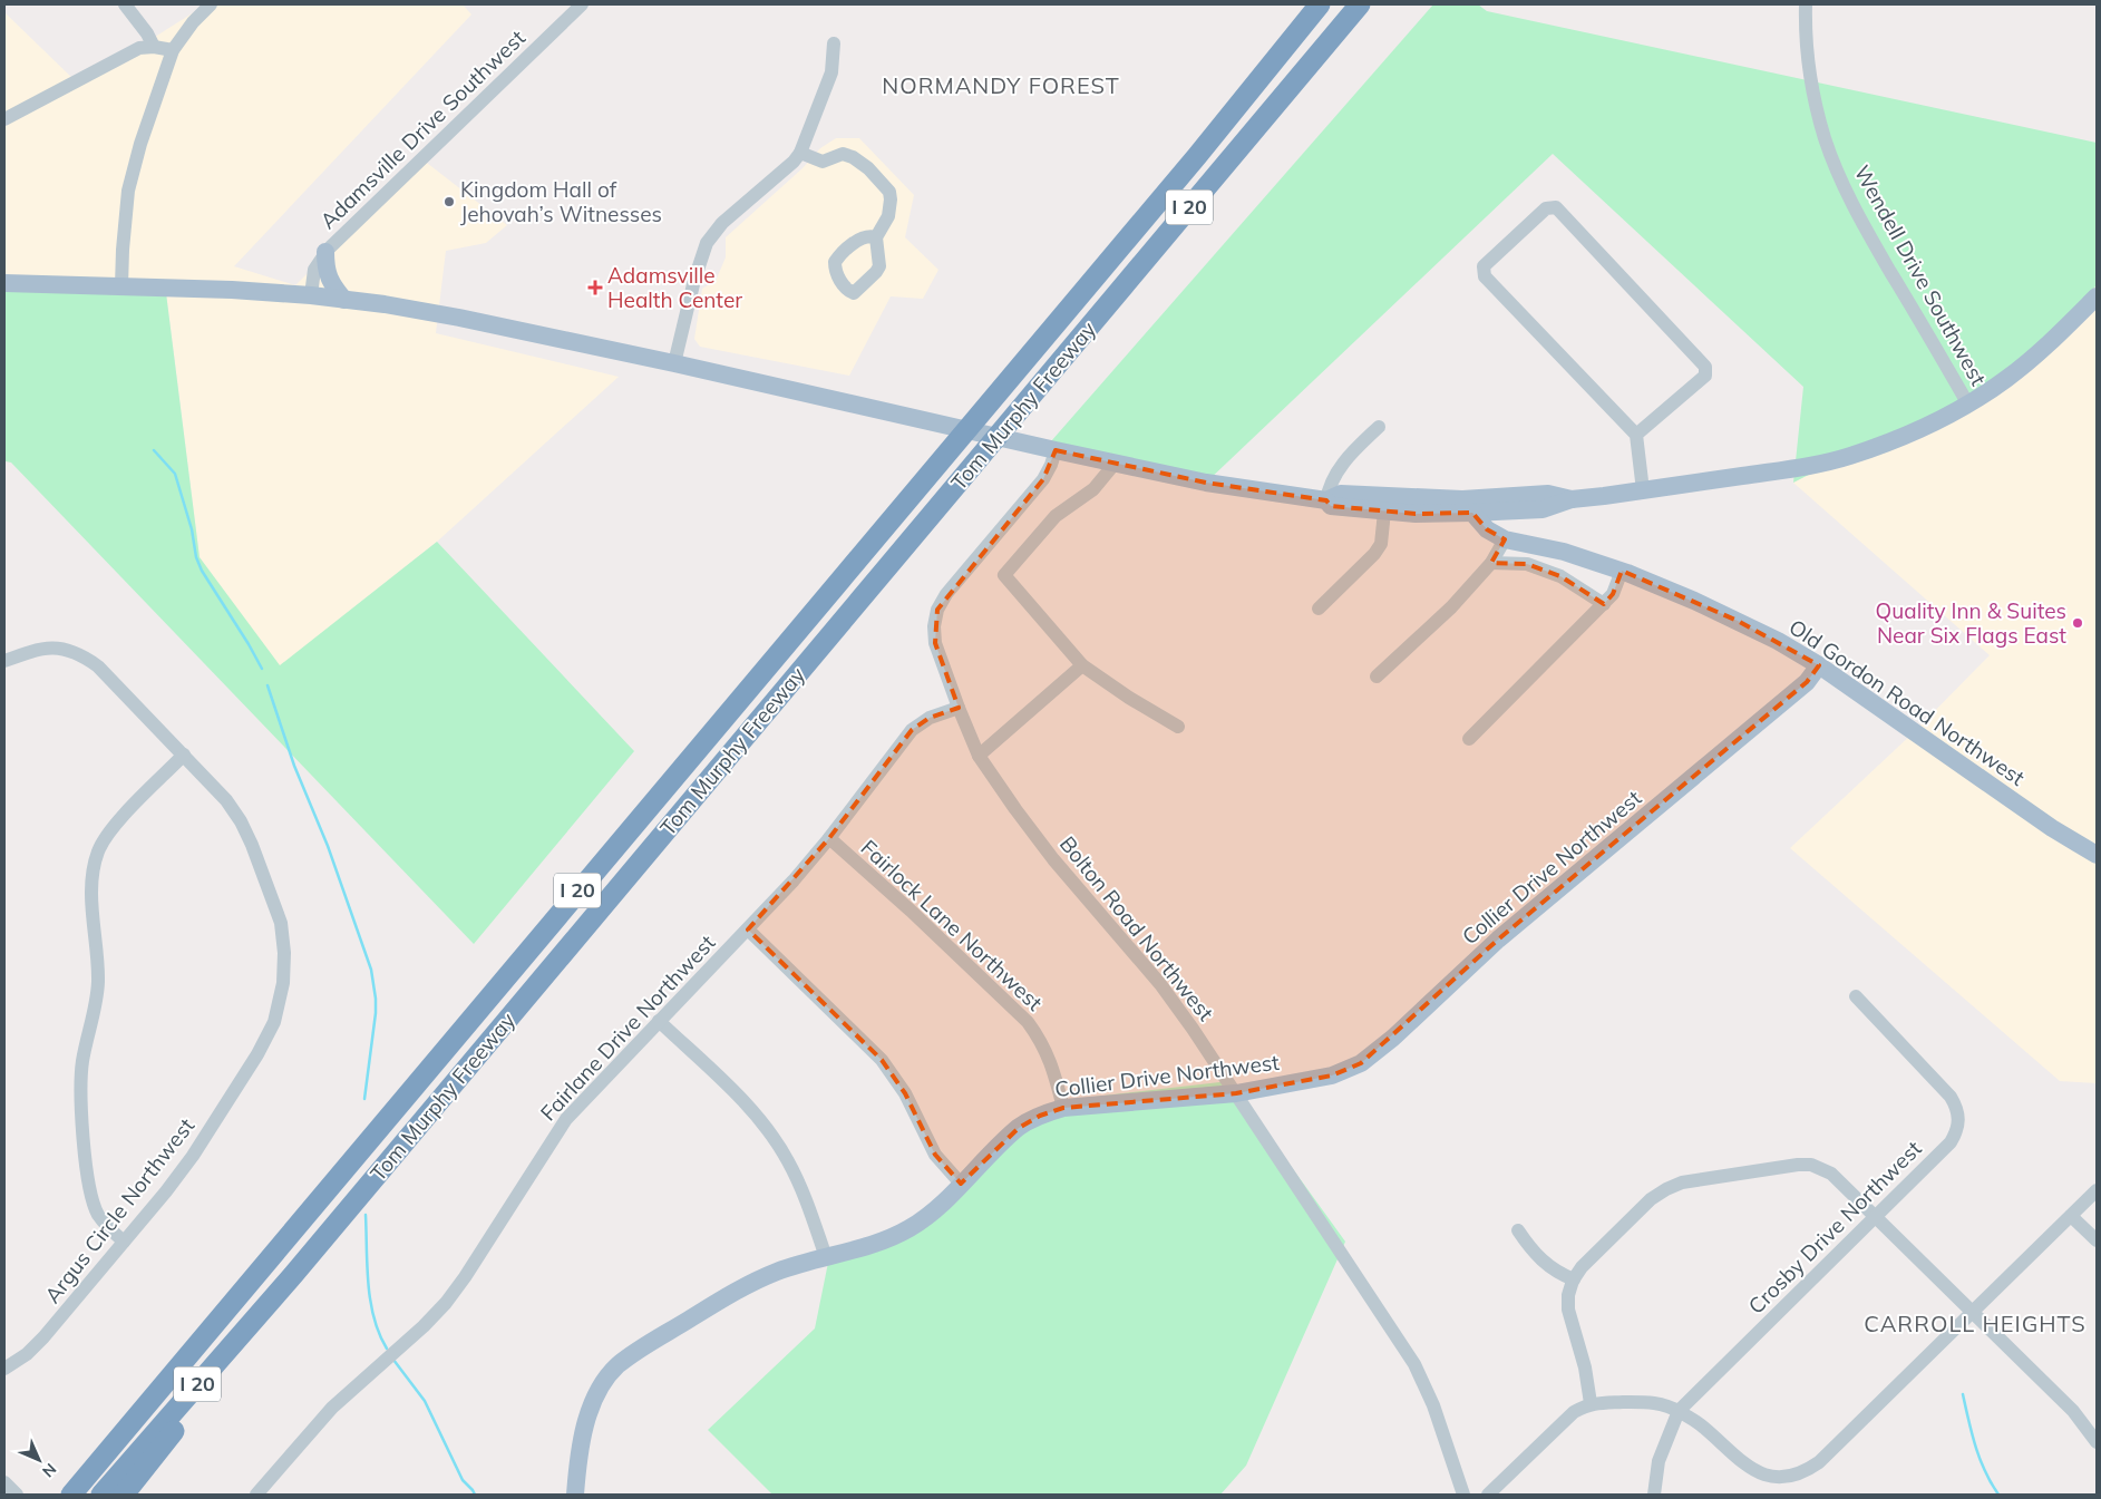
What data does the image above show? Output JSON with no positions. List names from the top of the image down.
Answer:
{
  "streets": {
    "highway": ["I 20", "Tom Murphy Freeway"],
    "main road": ["Old Gordon Road Northwest", "Collier Drive Northwest"],
    "street": [
      "Adamsville Drive Southwest",
      "Wendell Drive Southwest",
      "Fairlock Lane Northwest",
      "Bolton Road Northwest",
      "Fairlane Drive Northwest",
      "Argus Circle Northwest",
      "Crosby Drive Northwest"
    ]
  },
  "crossings": [
    ["Old Gordon Road Northwest", "Collier Drive Northwest"],
    ["Collier Drive Northwest", "Fairlock Lane Northwest"],
    ["Collier Drive Northwest", "Bolton Road Northwest"],
    ["Fairlock Lane Northwest", "Fairlane Drive Northwest"],
    ["Bolton Road Northwest", "Fairlane Drive Northwest"]
  ],
  "districts": ["NORMANDY FOREST", "CARROLL HEIGHTS"],
  "places": {
    "other": ["Kingdom Hall of Jehovah’s Witnesses", "Quality Inn & Suites Near Six Flags East"],
    "health": ["Adamsville Health Center"]
  },
  "north": "bottom right"
}
